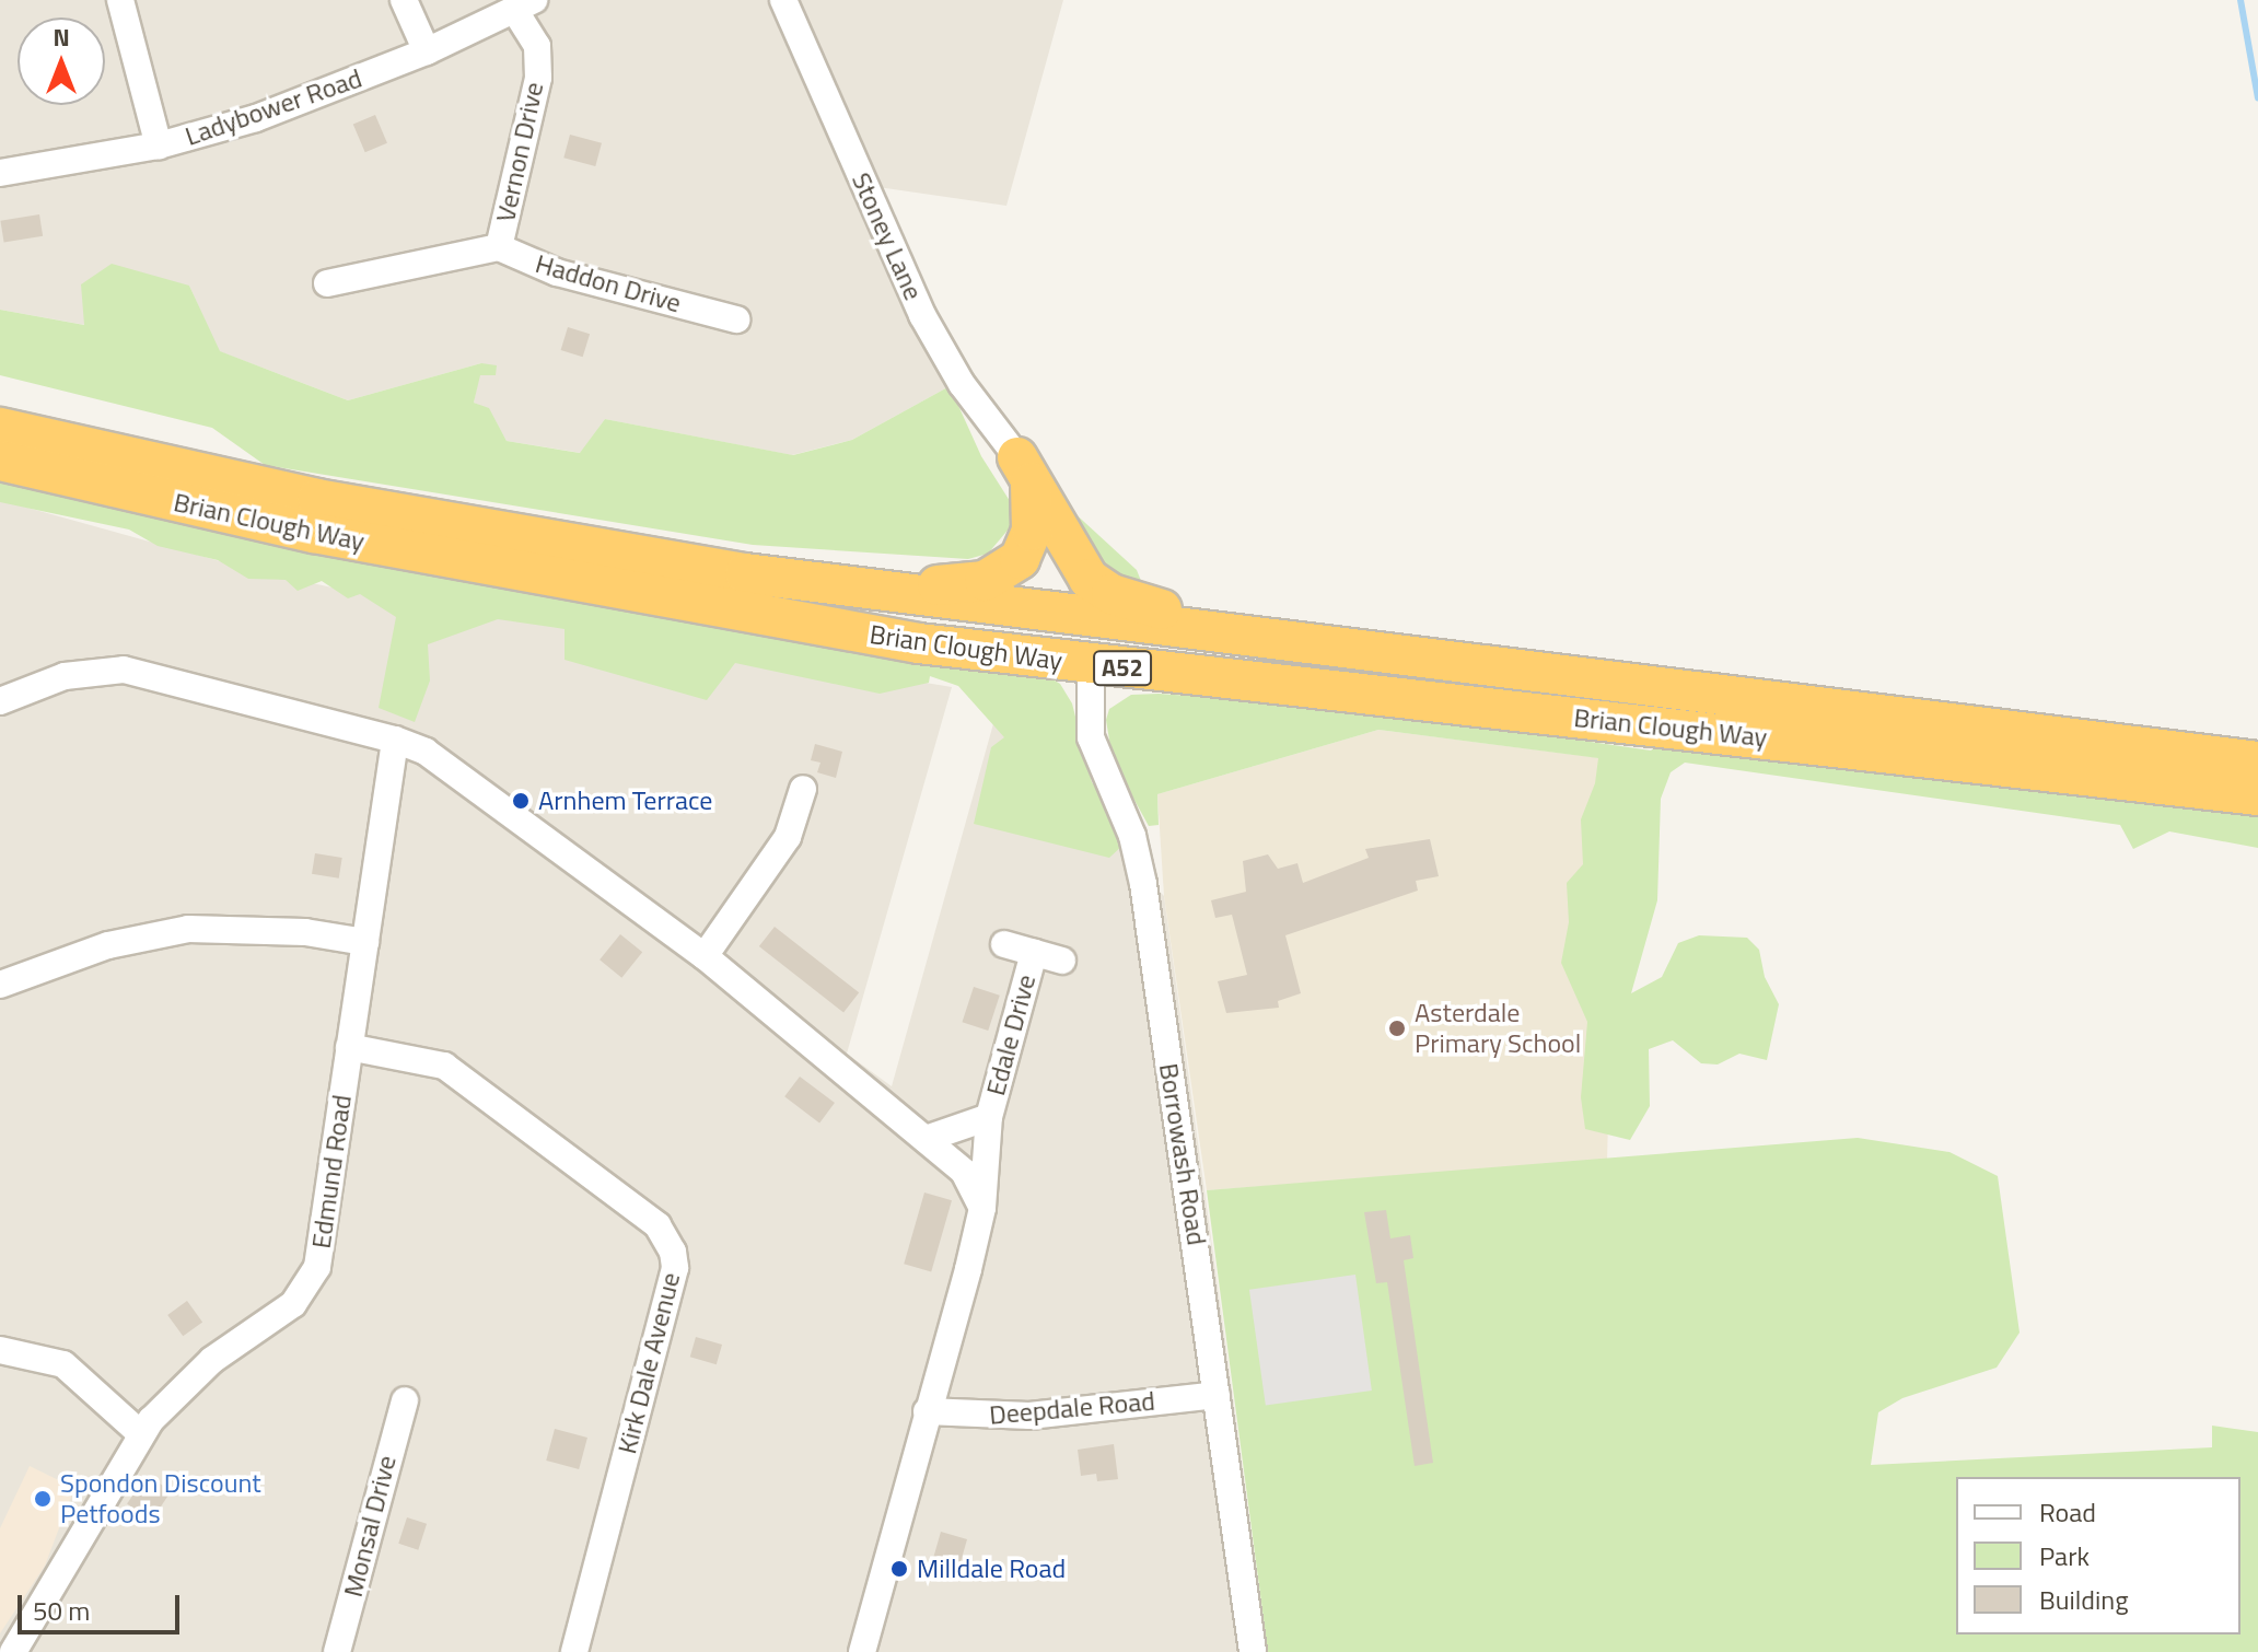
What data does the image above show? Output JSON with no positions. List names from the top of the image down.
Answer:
{
  "streets": {
    "highway": ["Brian Clough Way", "A52"],
    "street": [
      "Ladybower Road",
      "Vernon Drive",
      "Stoney Lane",
      "Haddon Drive",
      "Edale Drive",
      "Borrowash Road",
      "Edmund Road",
      "Kirk Dale Avenue",
      "Deepdale Road",
      "Monsal Drive"
    ]
  },
  "crossings": [
    ["Ladybower Road", "Vernon Drive"],
    ["Vernon Drive", "Haddon Drive"],
    ["Brian Clough Way", "Borrowash Road"],
    ["Borrowash Road", "Deepdale Road"],
    ["Edmund Road", "Kirk Dale Avenue"]
  ],
  "places": [
    "Arnhem Terrace",
    "Asterdale Primary School",
    "Spondon Discount Petfoods",
    "Milldale Road"
  ],
  "legend": ["Road", "Park", "Building"],
  "scale_bar": "50 m",
  "north": "top"
}
